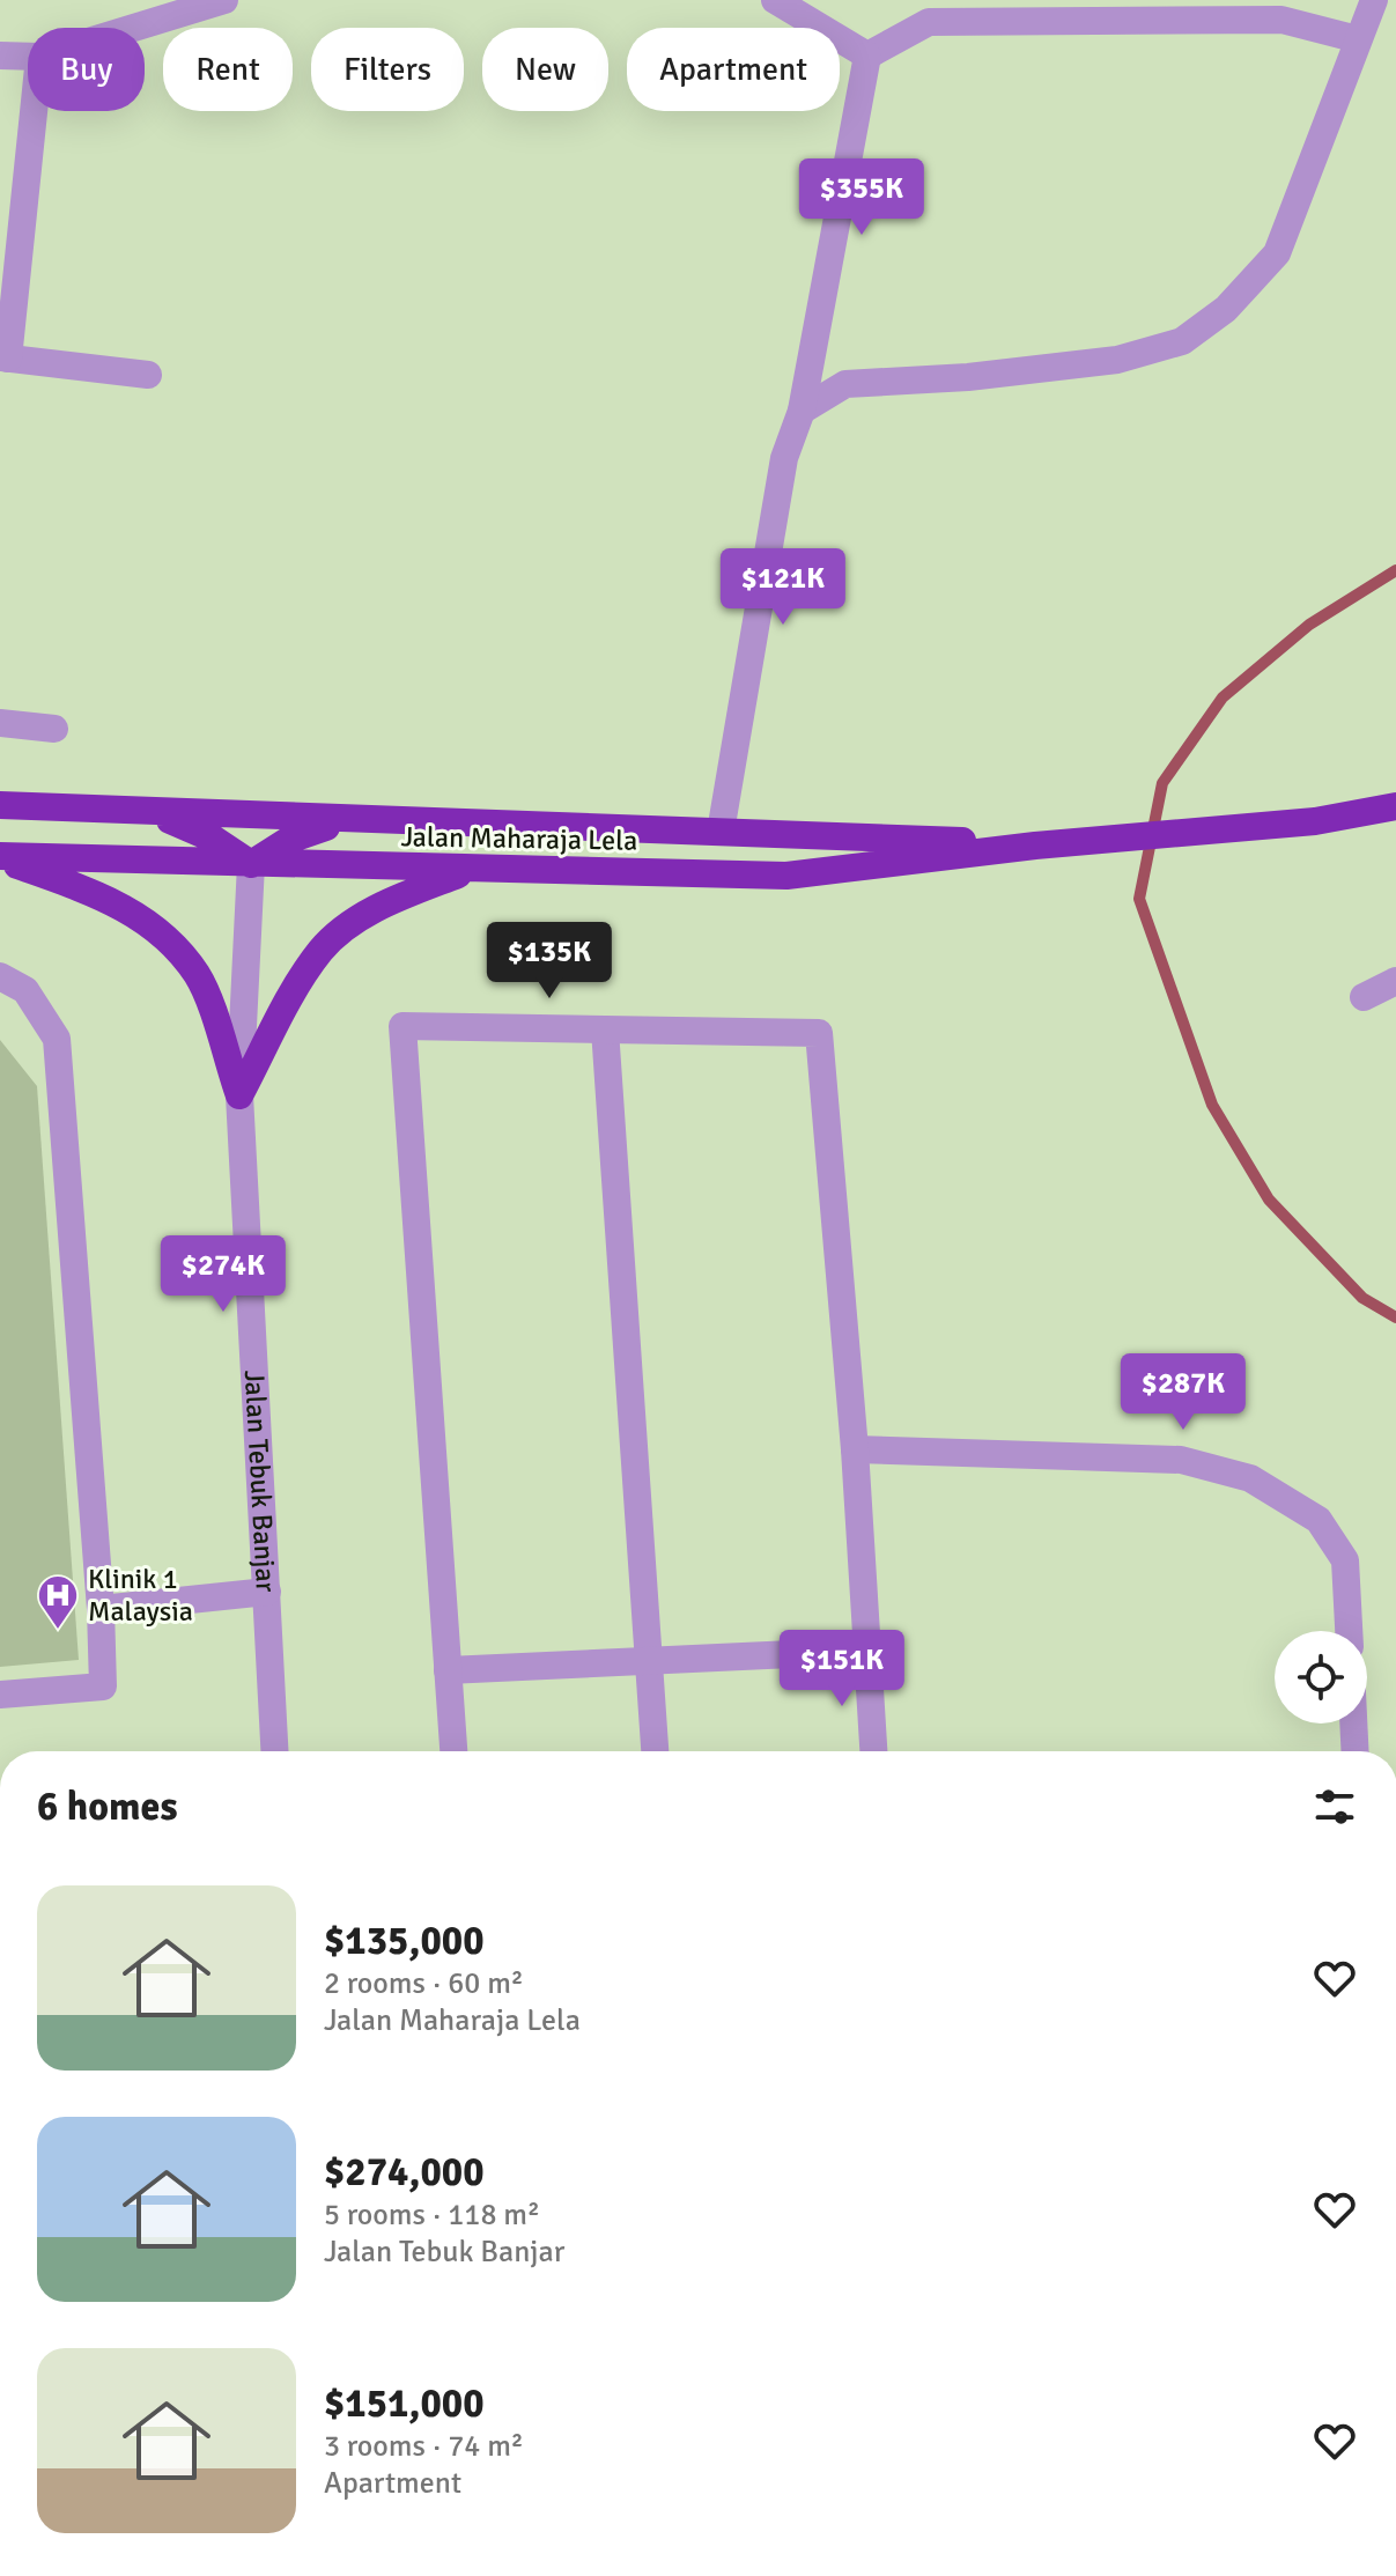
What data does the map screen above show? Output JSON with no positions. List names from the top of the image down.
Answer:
{
  "streets": {
    "highway": ["Jalan Maharaja Lela"],
    "street": ["Jalan Tebuk Banjar"]
  },
  "crossings": [
    ["Jalan Maharaja Lela", "Jalan Tebuk Banjar"]
  ],
  "places": {
    "hospital": ["Klinik 1 Malaysia"]
  },
  "page": {
    "chip": [
      "Buy",
      "Rent",
      "Filters",
      "New",
      "Apartment"
    ],
    "price": [
      "$355K",
      "$121K",
      "$135K",
      "$274K",
      "$287K",
      "$151K"
    ],
    "heading": "6 homes",
    "list": [
      {
        "name": "$135,000",
        "note": "2 rooms · 60 m² · Jalan Maharaja Lela"
      },
      {
        "name": "$274,000",
        "note": "5 rooms · 118 m² · Jalan Tebuk Banjar"
      },
      {
        "name": "$151,000",
        "note": "3 rooms · 74 m² · Apartment"
      }
    ]
  }
}
